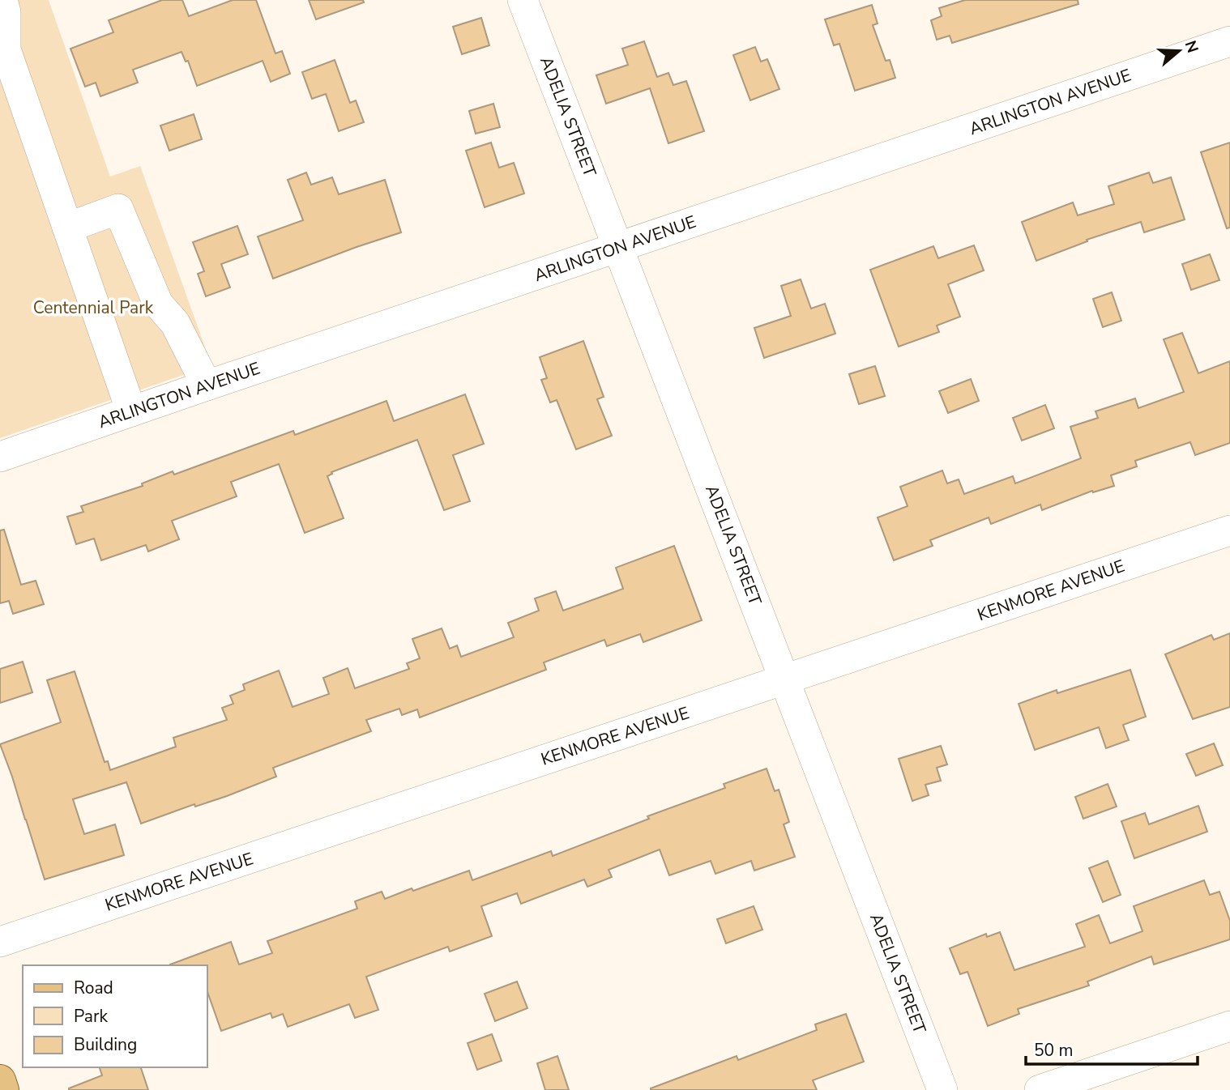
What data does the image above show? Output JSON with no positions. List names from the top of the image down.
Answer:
{
  "streets": {
    "street": ["ARLINGTON AVENUE", "ADELIA STREET", "KENMORE AVENUE"]
  },
  "crossings": [
    ["ARLINGTON AVENUE", "ADELIA STREET"],
    ["ADELIA STREET", "KENMORE AVENUE"]
  ],
  "parks": ["Centennial Park"],
  "legend": ["Road", "Park", "Building"],
  "scale_bar": "50 m",
  "north": "right"
}
